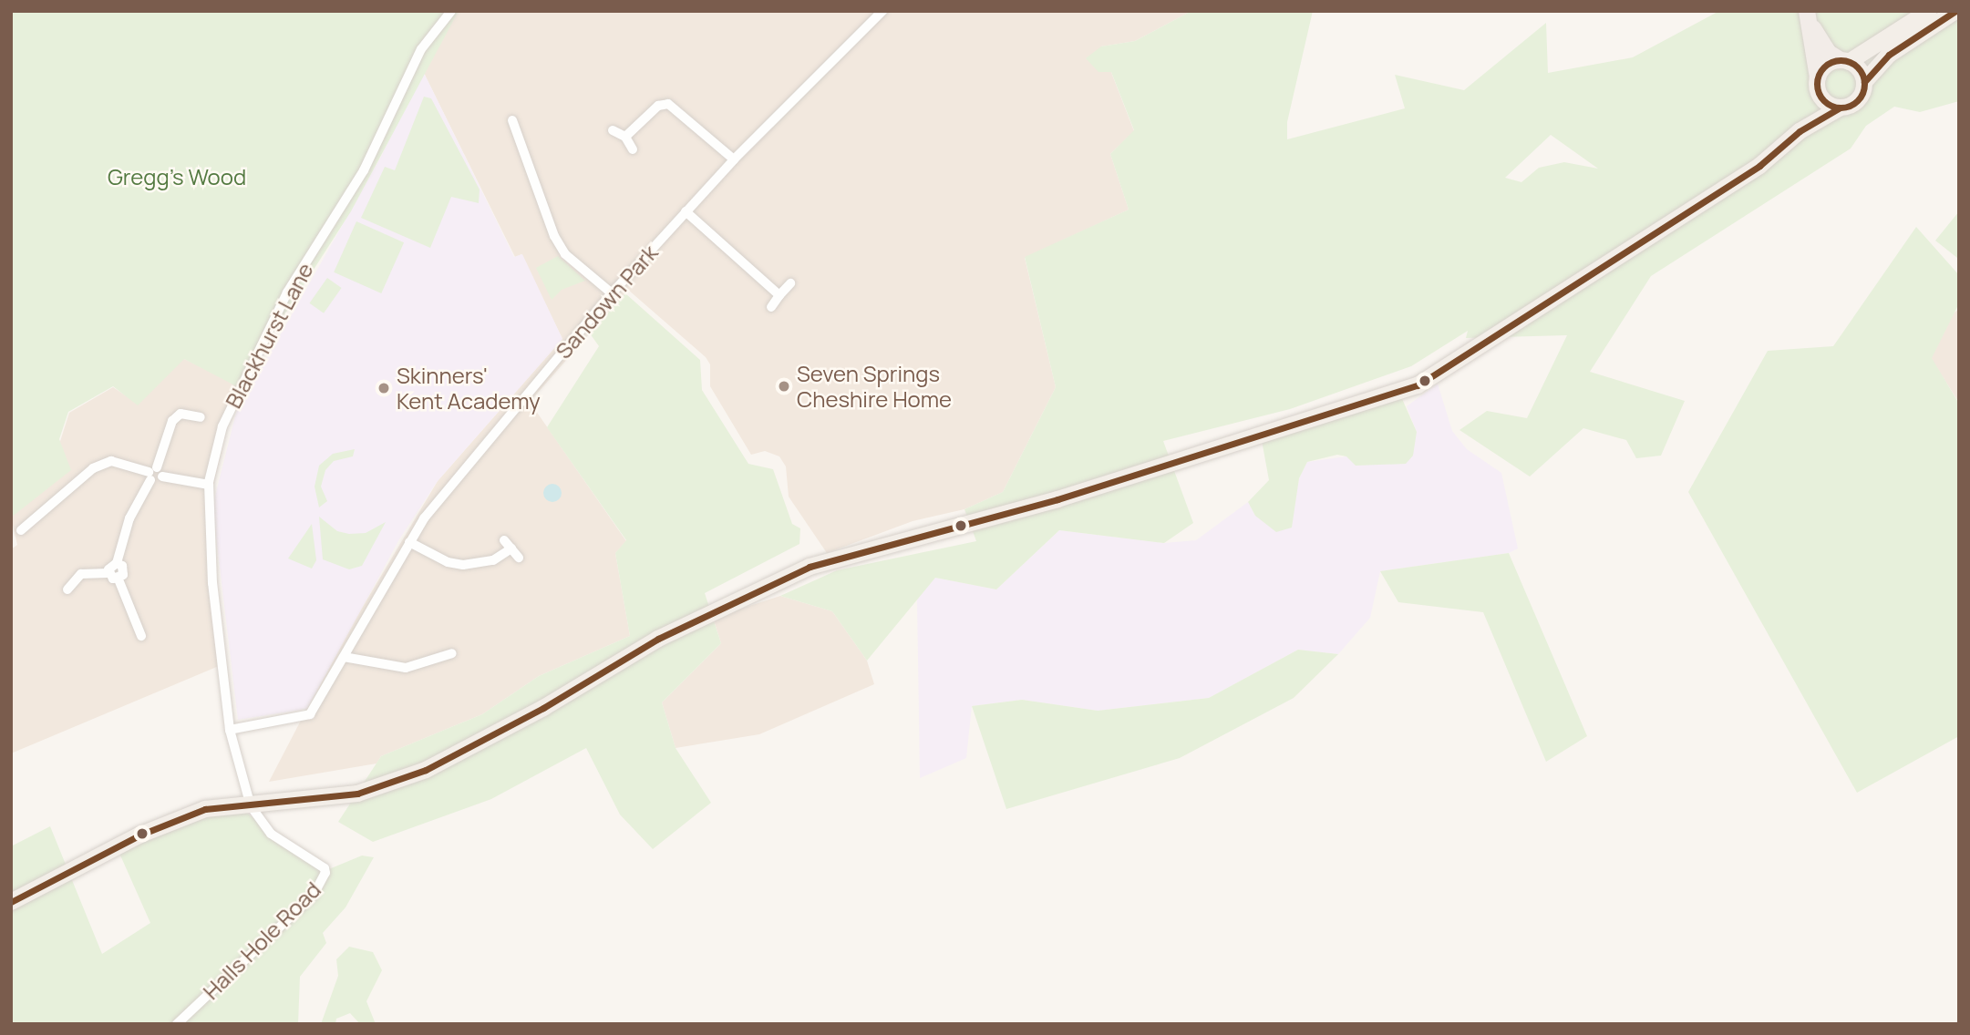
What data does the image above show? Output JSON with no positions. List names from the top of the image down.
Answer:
{
  "streets": {
    "street": ["Sandown Park", "Blackhurst Lane", "Halls Hole Road"]
  },
  "crossings": [
    ["Sandown Park", "Blackhurst Lane"],
    ["Blackhurst Lane", "Halls Hole Road"]
  ],
  "parks": ["Gregg's Wood"],
  "places": ["Seven Springs Cheshire Home", "Skinners' Kent Academy"]
}
